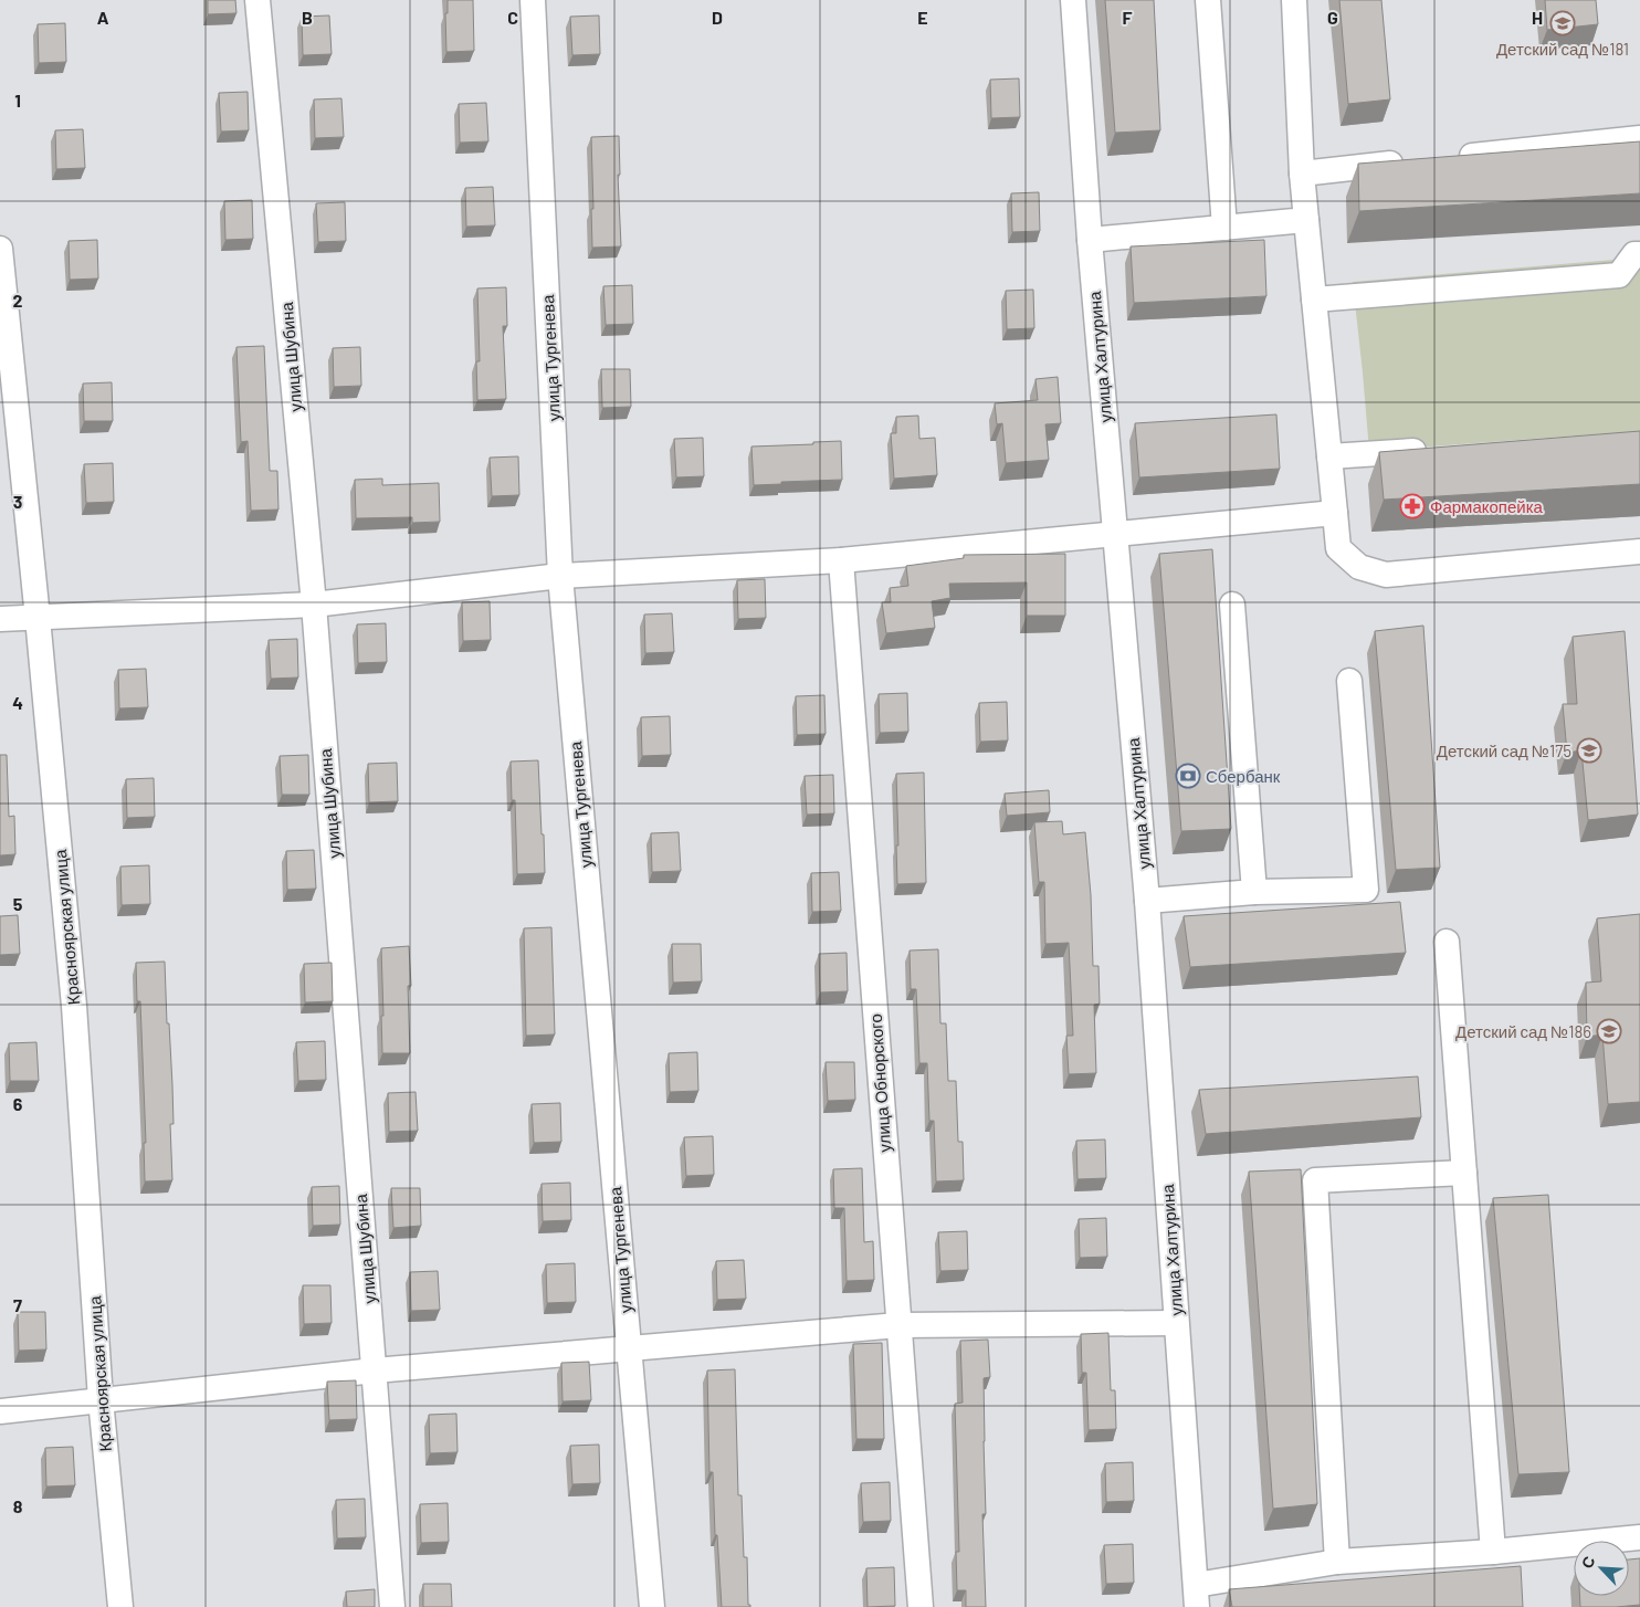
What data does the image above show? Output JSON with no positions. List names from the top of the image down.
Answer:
{
  "streets": {
    "street": [
      "улица Шубина",
      "улица Халтурина",
      "улица Тургенева",
      "Красноярская улица",
      "улица Обнорского"
    ]
  },
  "places": {
    "school or university": ["Детский сад №181", "Детский сад №175", "Детский сад №186"],
    "pharmacy": ["Фармакопейка"],
    "bank": ["Сбербанк"]
  },
  "north": "top left",
  "grid": {
    "columns": [
      "A",
      "B",
      "C",
      "D",
      "E",
      "F",
      "G",
      "H"
    ],
    "rows": [
      "1",
      "2",
      "3",
      "4",
      "5",
      "6",
      "7",
      "8"
    ]
  }
}
